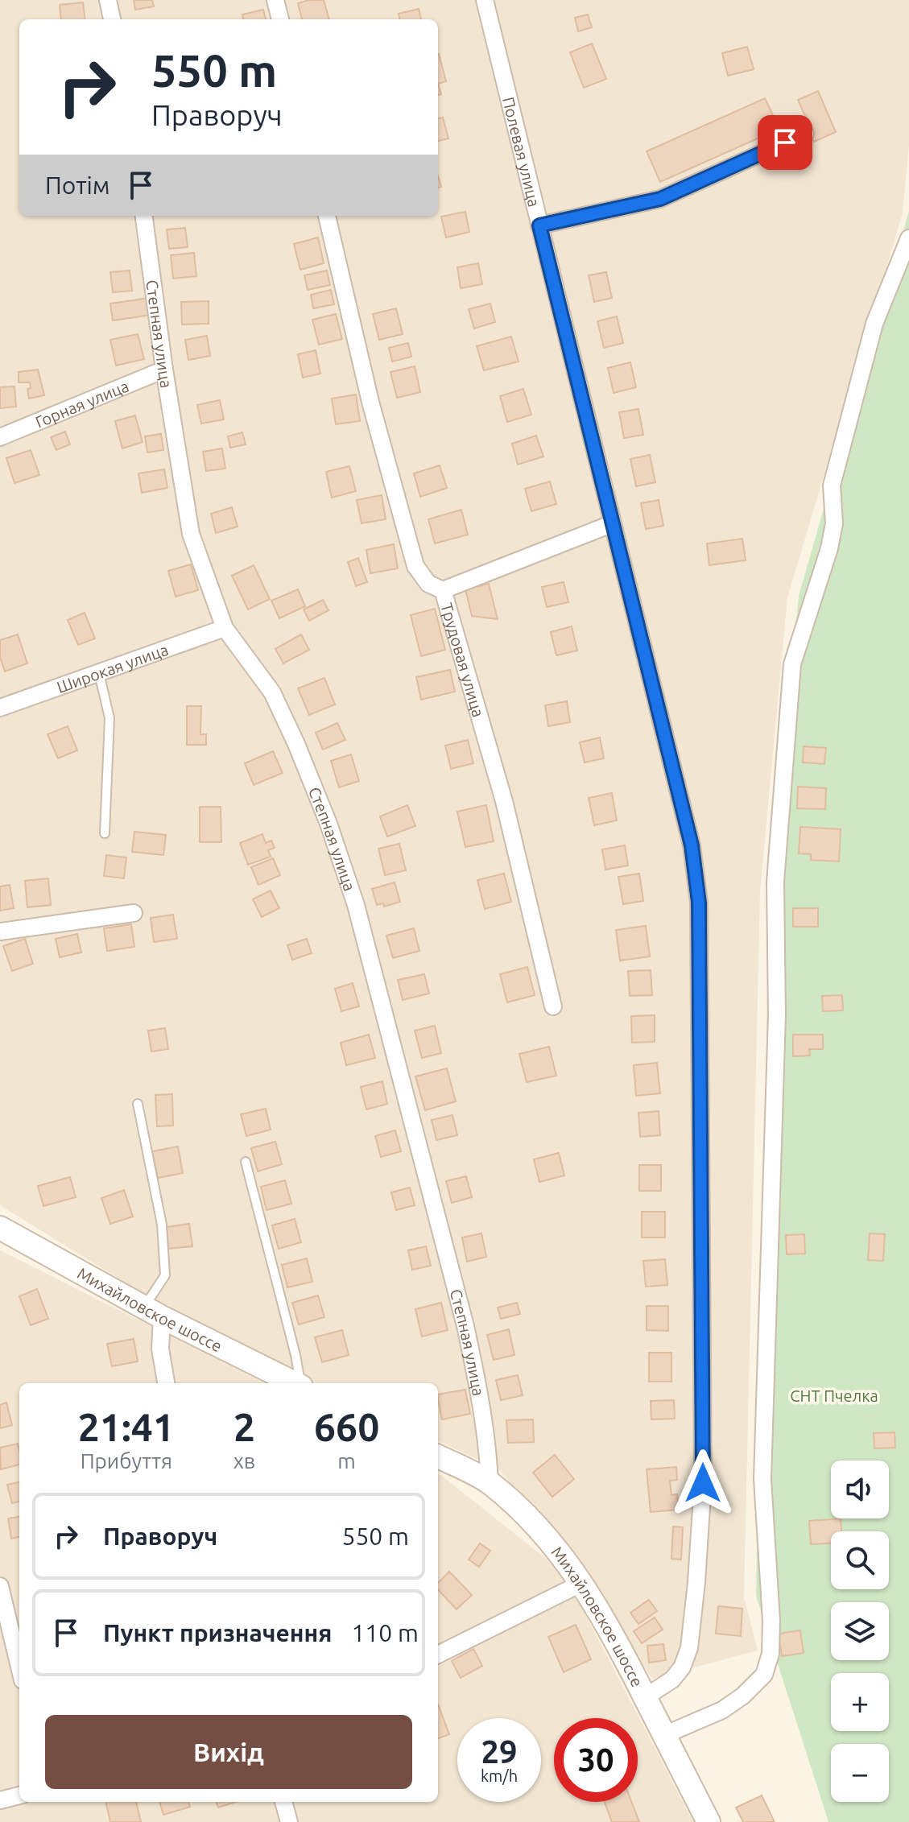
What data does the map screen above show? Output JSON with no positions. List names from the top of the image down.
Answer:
{
  "streets": {
    "main road": ["Михайловское шоссе"],
    "street": [
      "Полевая улица",
      "Степная улица",
      "Горная улица",
      "Трудовая улица",
      "Широкая улица"
    ]
  },
  "crossings": [
    ["Полевая улица", "Михайловское шоссе"],
    ["Степная улица", "Горная улица"],
    ["Степная улица", "Широкая улица"],
    ["Степная улица", "Михайловское шоссе"]
  ],
  "parks": ["СНТ Пчелка"],
  "page": {
    "turn": ["550 m", "Праворуч"],
    "then": "Потім",
    "eta": [
      "21:41",
      "Прибуття",
      "2",
      "хв",
      "660",
      "m"
    ],
    "map_buttons": ["+", "−"],
    "list": [
      {
        "name": "Праворуч",
        "value": "550 m"
      },
      {
        "name": "Пункт призначення",
        "value": "110 m"
      }
    ],
    "buttons": "Вихід",
    "speed": "29 km/h",
    "limit": "30"
  }
}
